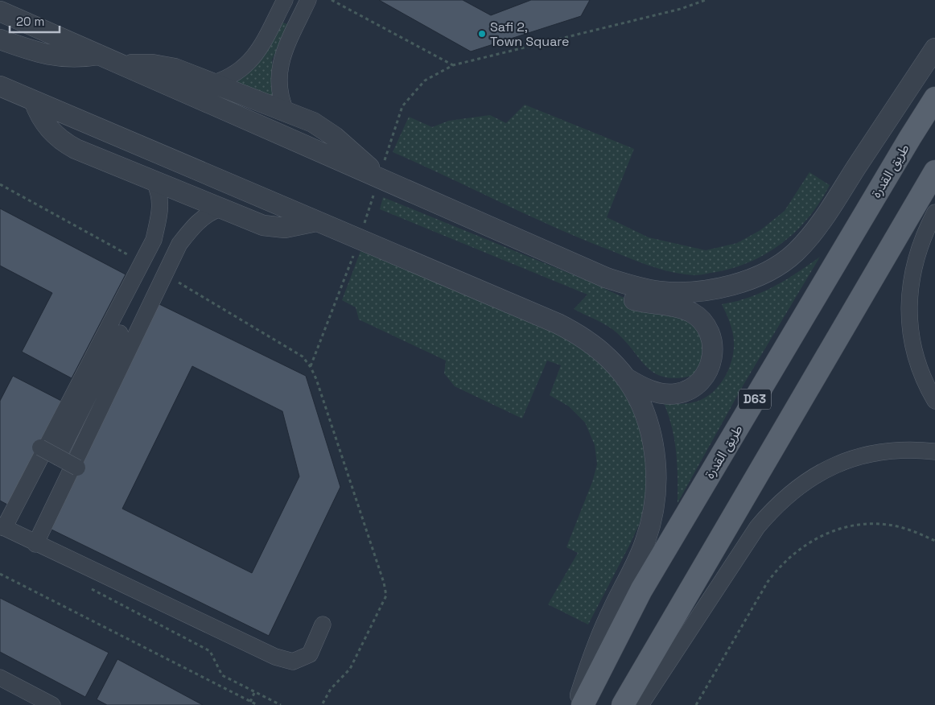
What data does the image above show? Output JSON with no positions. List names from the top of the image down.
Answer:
{
  "streets": {
    "main road": ["طريق القدرة", "D63"]
  },
  "places": ["Safi 2, Town Square"],
  "scale_bar": "20 m"
}
